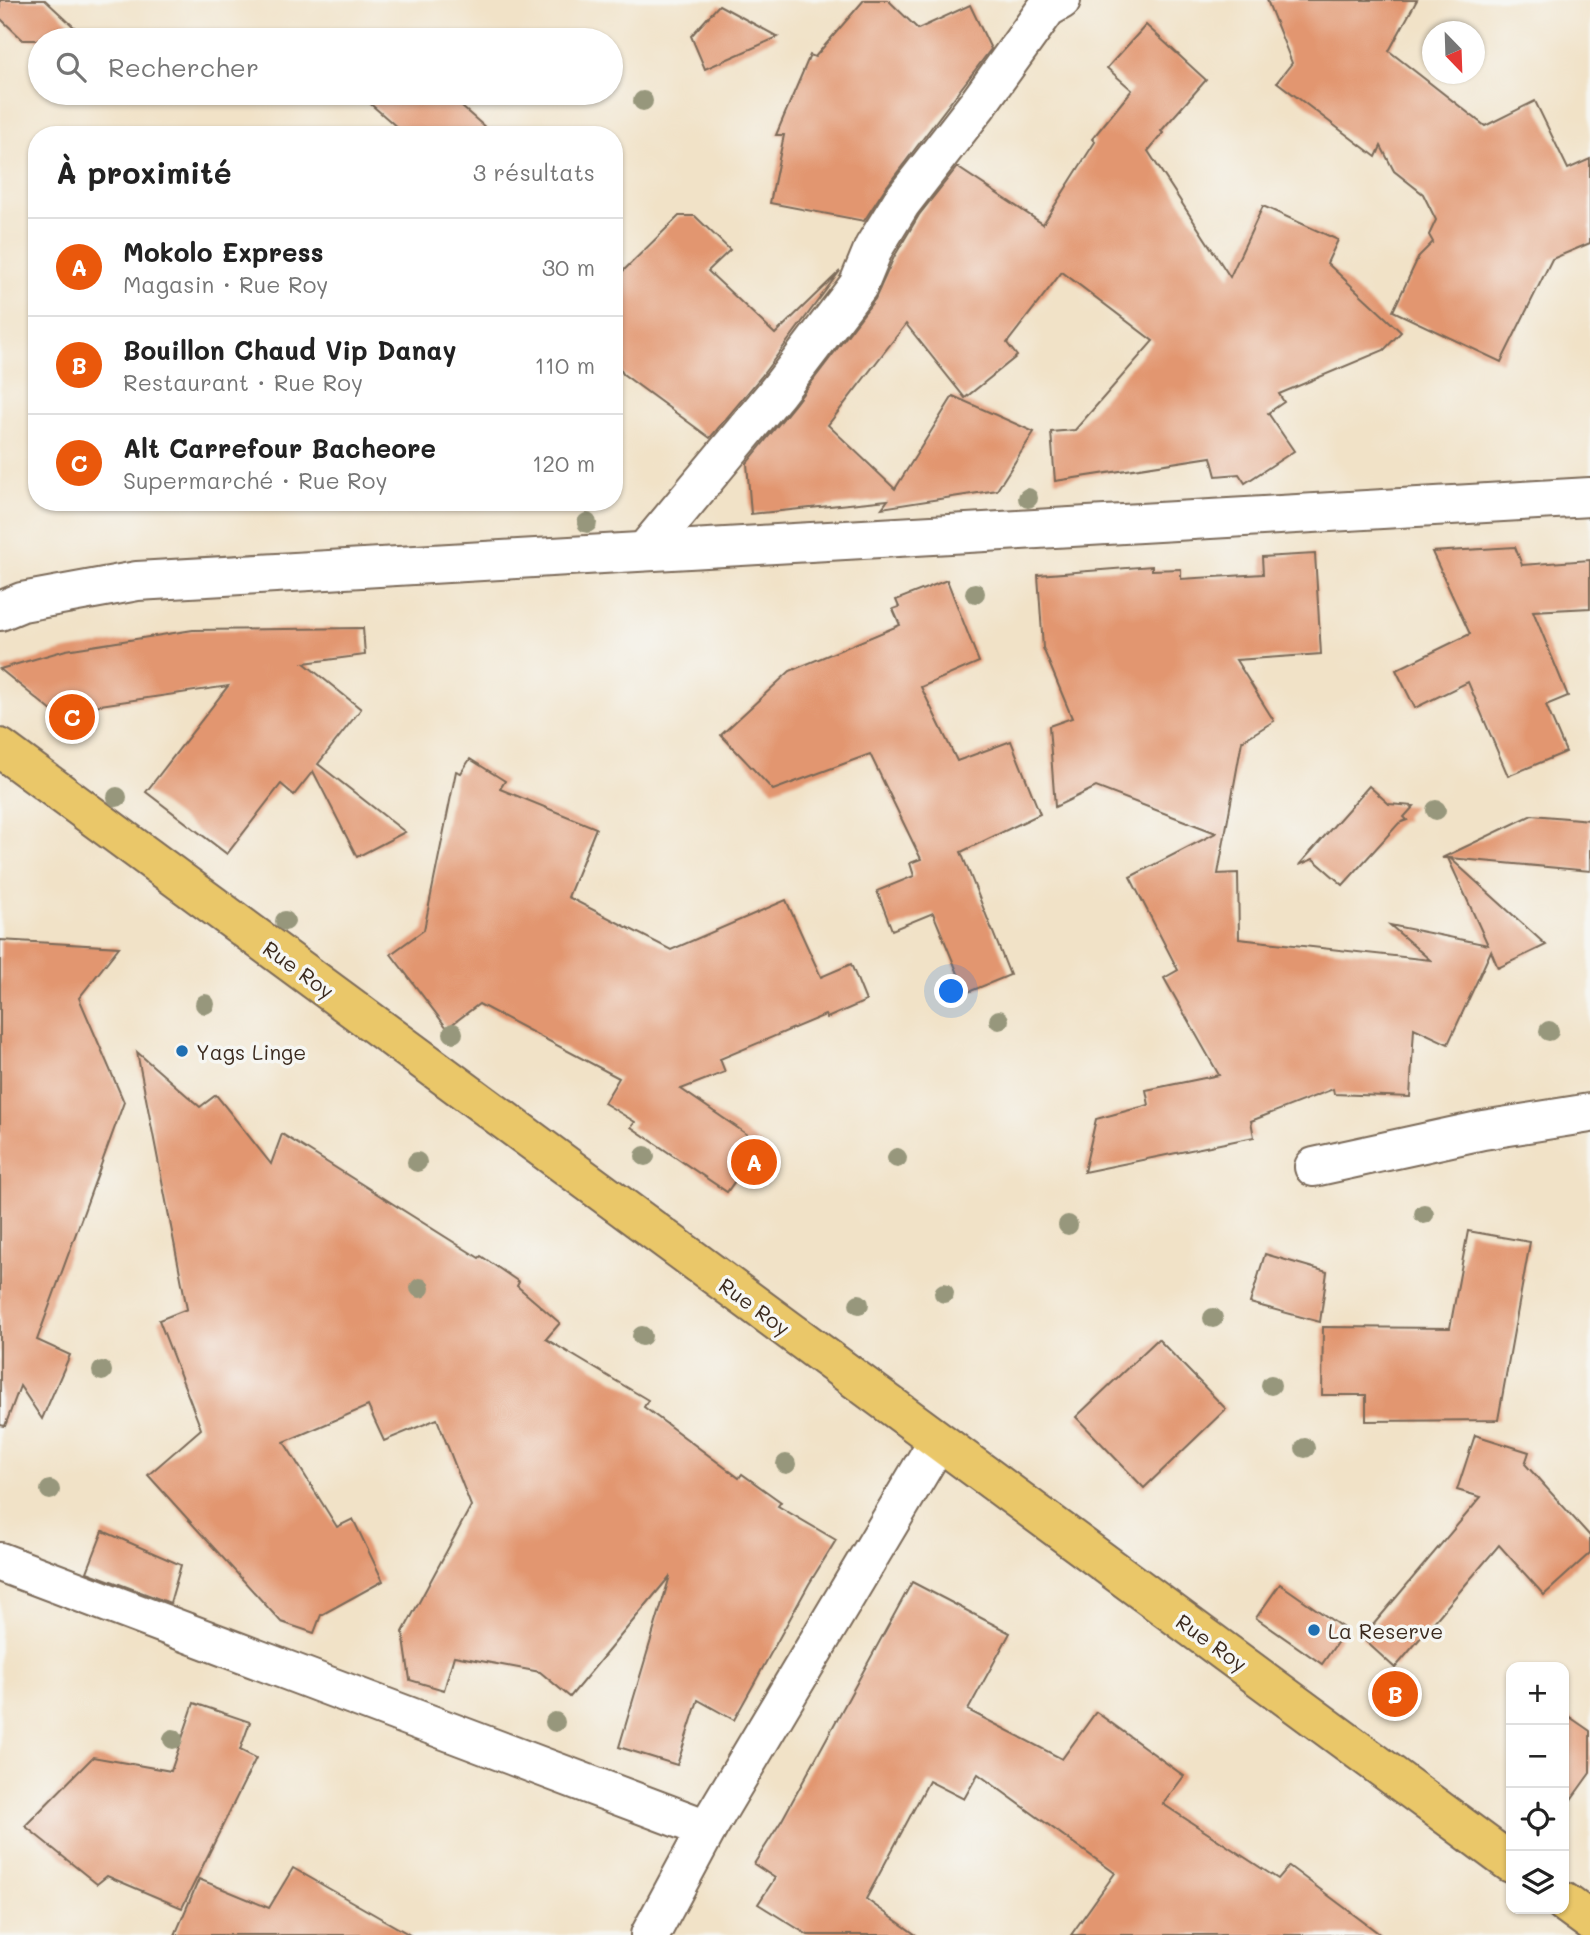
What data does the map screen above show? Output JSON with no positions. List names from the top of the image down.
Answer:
{
  "streets": {
    "main road": ["Rue Roy"]
  },
  "places": ["Yags Linge", "La Reserve"],
  "north": "bottom right",
  "page": {
    "search": "Rechercher",
    "heading": ["À proximité", "3 résultats"],
    "list": [
      {
        "mark": "A",
        "name": "Mokolo Express",
        "note": "Magasin · Rue Roy",
        "value": "30 m"
      },
      {
        "mark": "B",
        "name": "Bouillon Chaud Vip Danay",
        "note": "Restaurant · Rue Roy",
        "value": "110 m"
      },
      {
        "mark": "C",
        "name": "Alt Carrefour Bacheore",
        "note": "Supermarché · Rue Roy",
        "value": "120 m"
      }
    ],
    "pins": ["C", "A", "B"],
    "map_buttons": ["+", "−"]
  }
}
